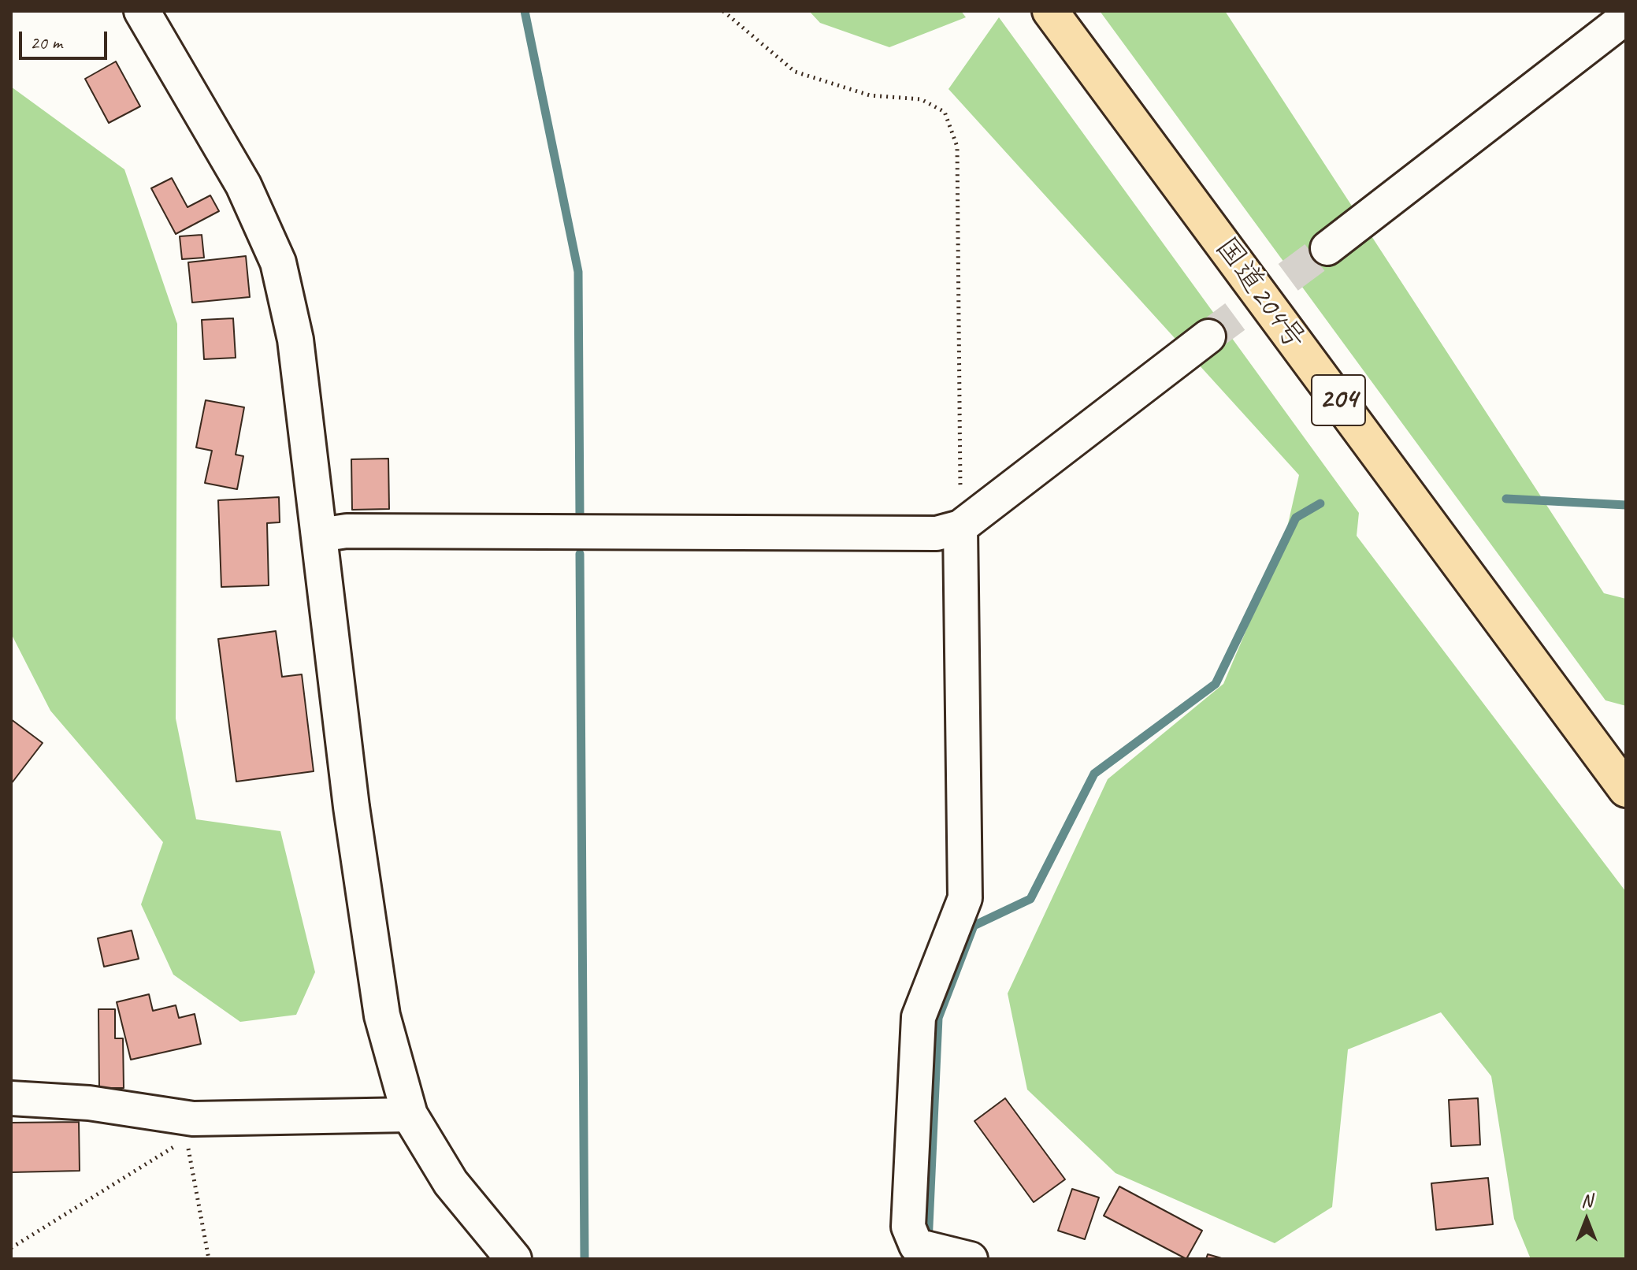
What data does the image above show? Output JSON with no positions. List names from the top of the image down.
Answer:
{
  "streets": {
    "highway": ["国道204号", "204"]
  },
  "scale_bar": "20 m",
  "north": "top"
}
